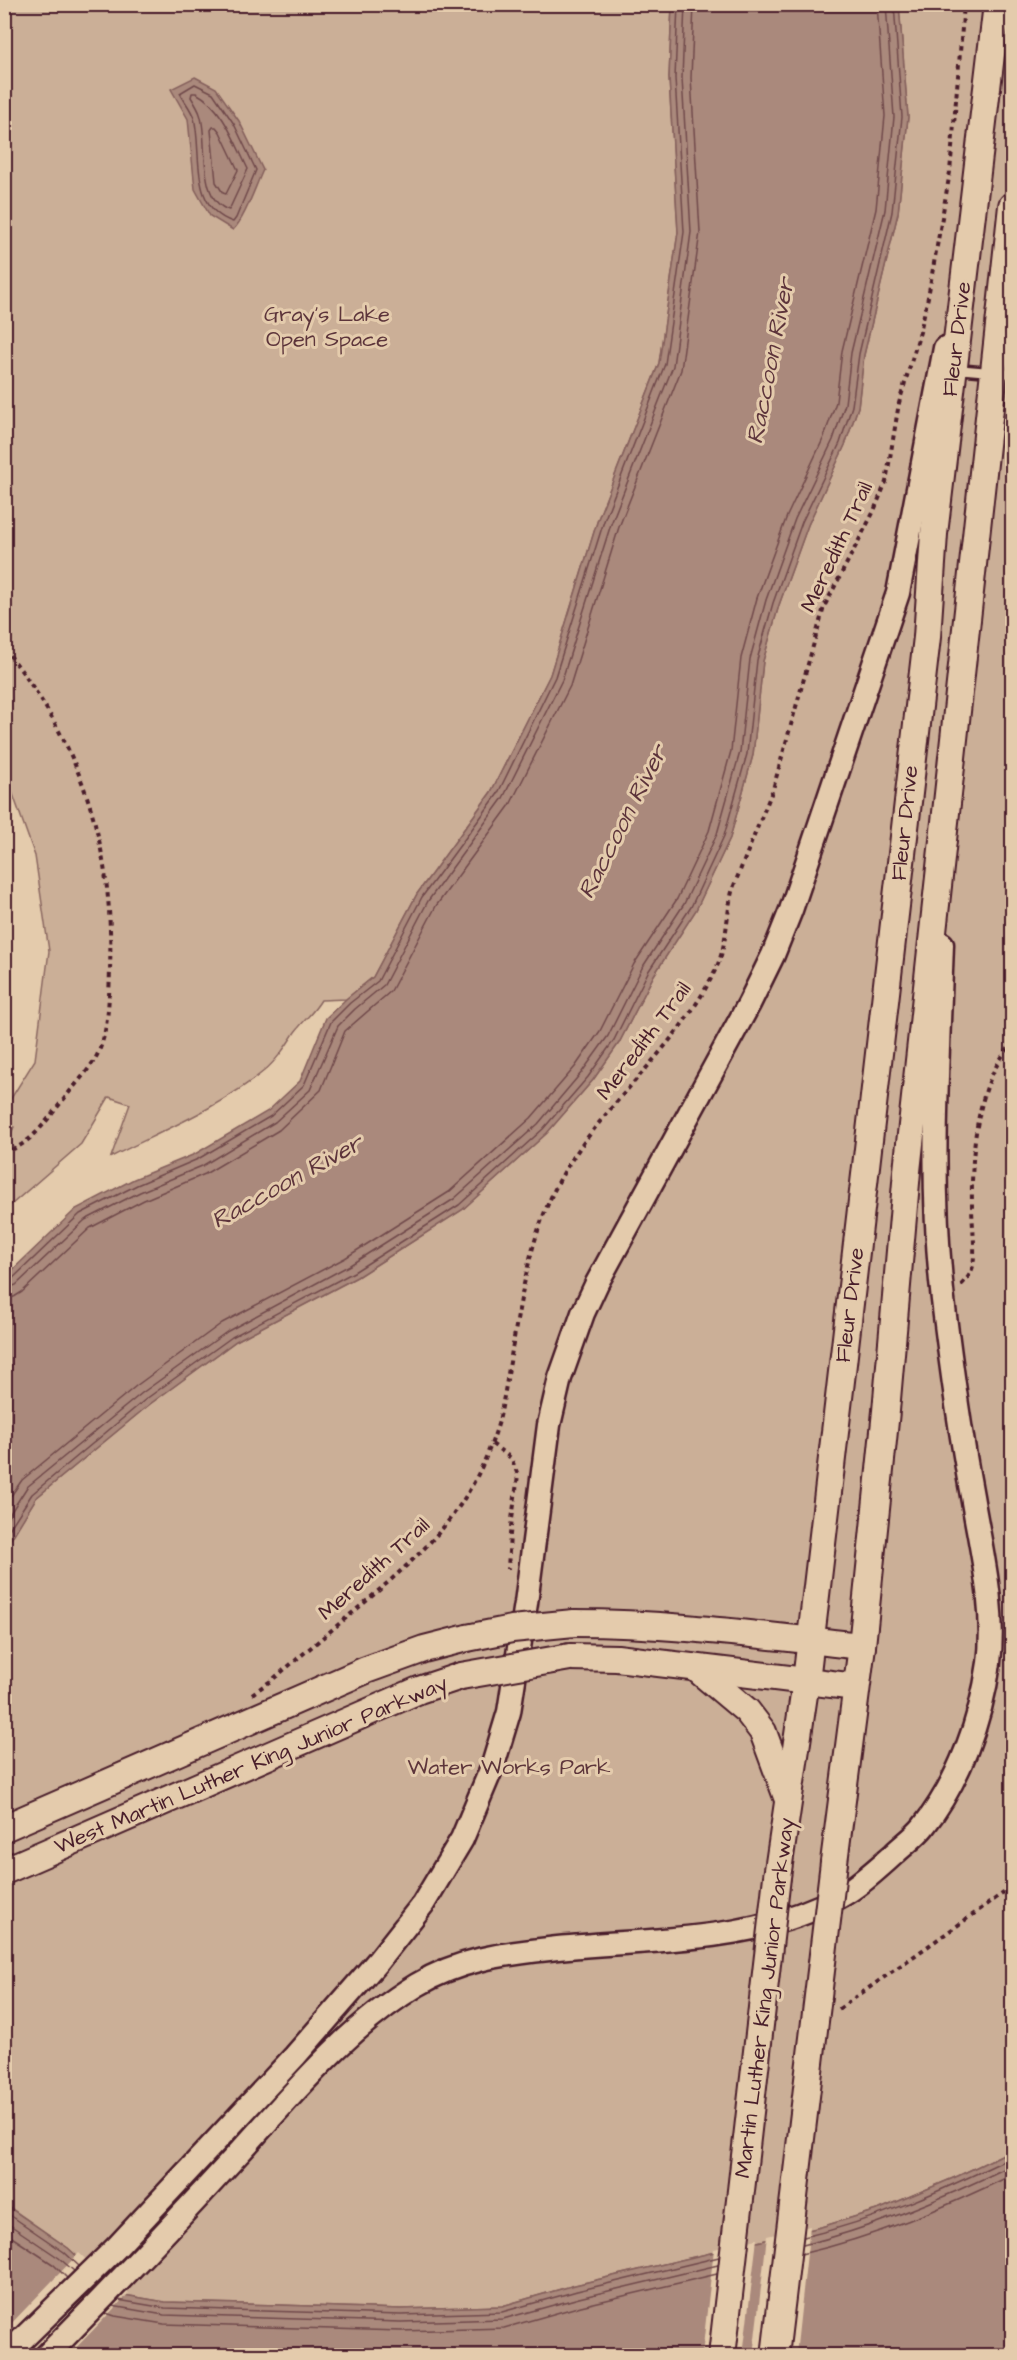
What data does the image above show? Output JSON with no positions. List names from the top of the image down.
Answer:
{
  "streets": {
    "main road": ["Fleur Drive", "West Martin Luther King Junior Parkway", "Martin Luther King Junior Parkway"],
    "path": ["Meredith Trail"]
  },
  "crossings": [
    ["Fleur Drive", "West Martin Luther King Junior Parkway"],
    ["Fleur Drive", "Martin Luther King Junior Parkway"],
    ["West Martin Luther King Junior Parkway", "Martin Luther King Junior Parkway"]
  ],
  "water": ["Raccoon River"],
  "parks": ["Gray's Lake Open Space", "Water Works Park"]
}
